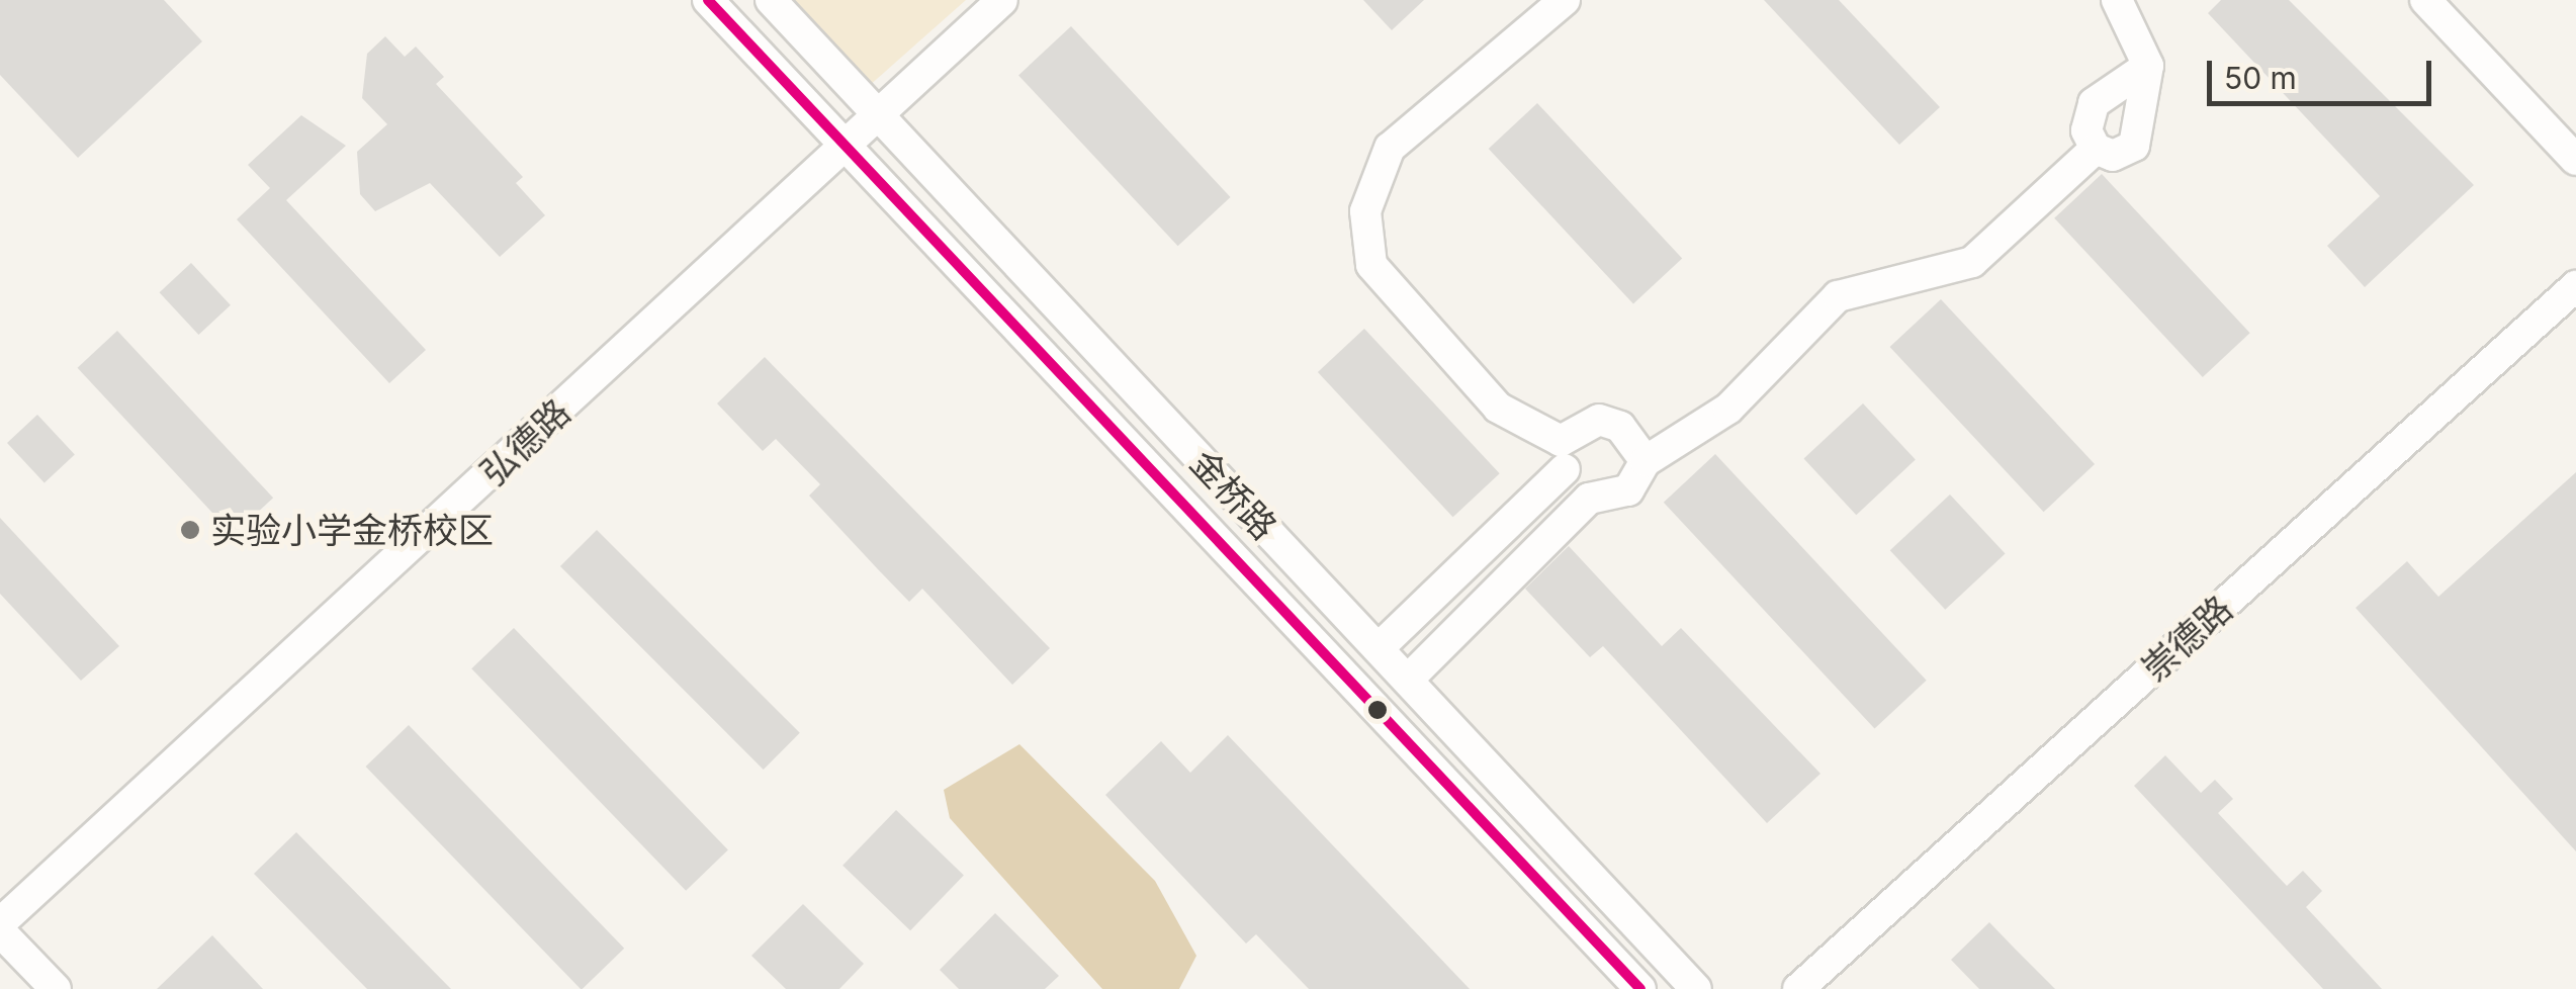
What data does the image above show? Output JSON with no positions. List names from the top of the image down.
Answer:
{
  "streets": {
    "street": ["弘德路", "金桥路", "崇德路"]
  },
  "crossings": [
    ["弘德路", "金桥路"]
  ],
  "places": ["实验小学金桥校区"],
  "scale_bar": "50 m"
}
